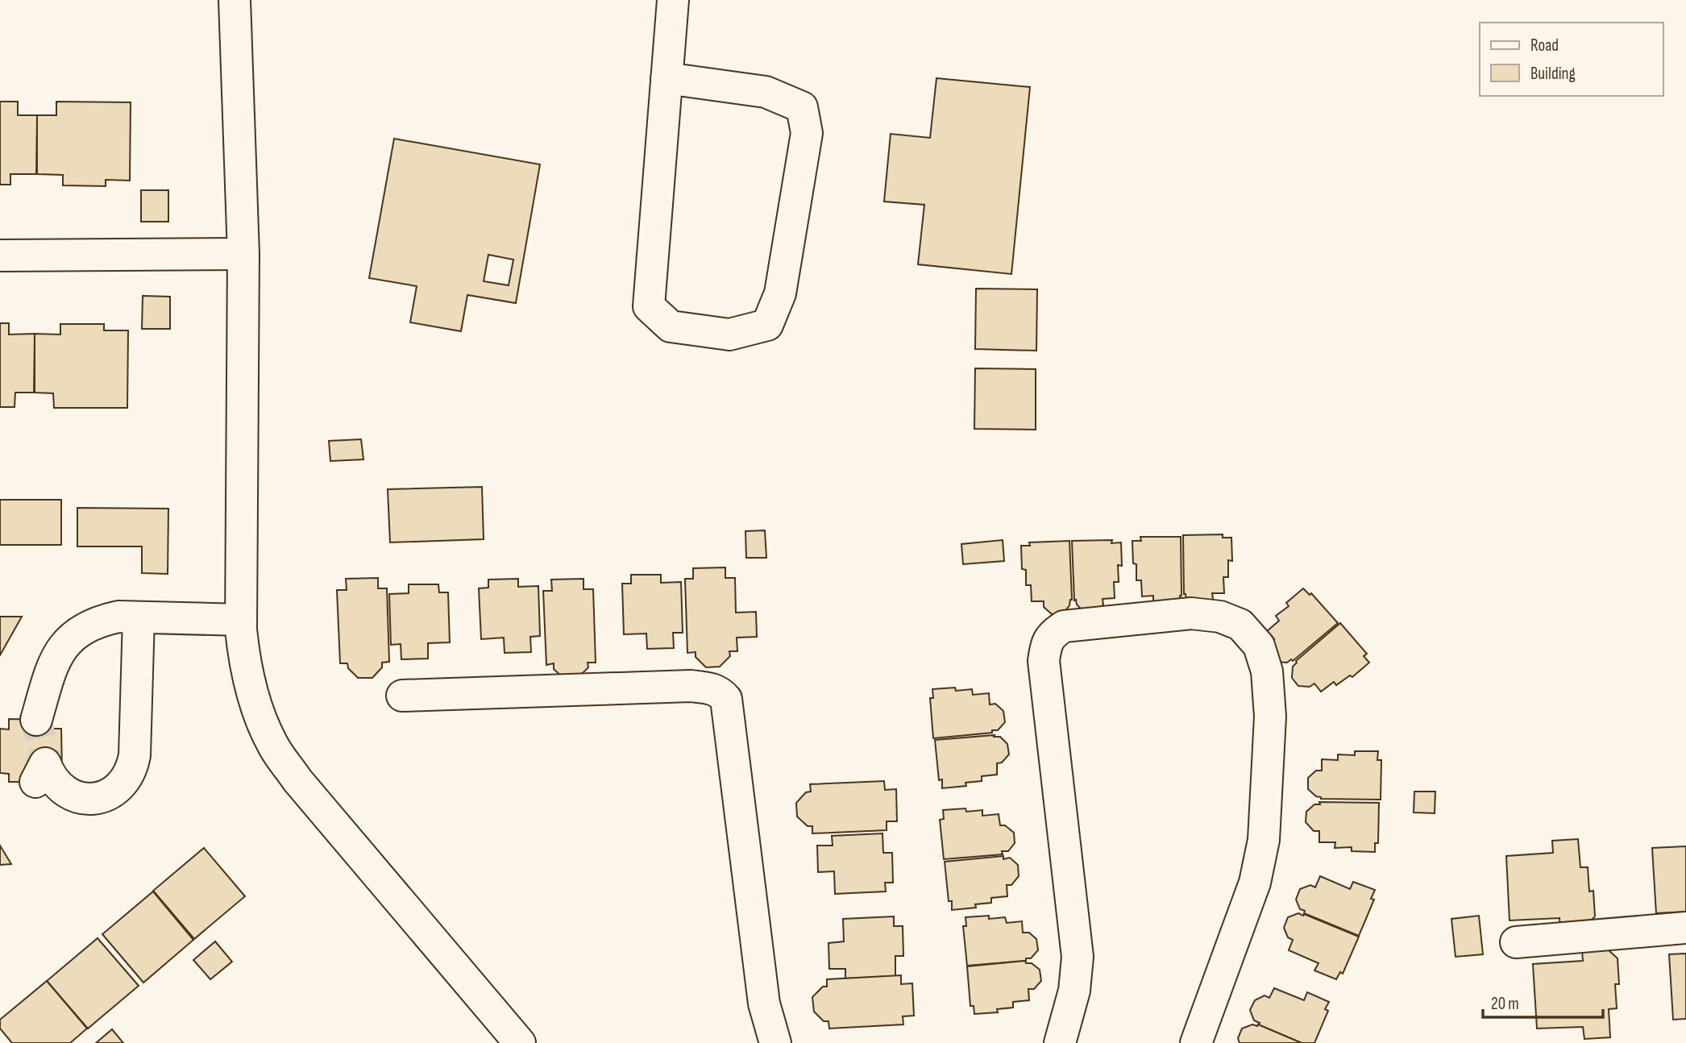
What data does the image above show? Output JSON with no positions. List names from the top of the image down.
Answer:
{
  "legend": ["Road", "Building"],
  "scale_bar": "20 m"
}
